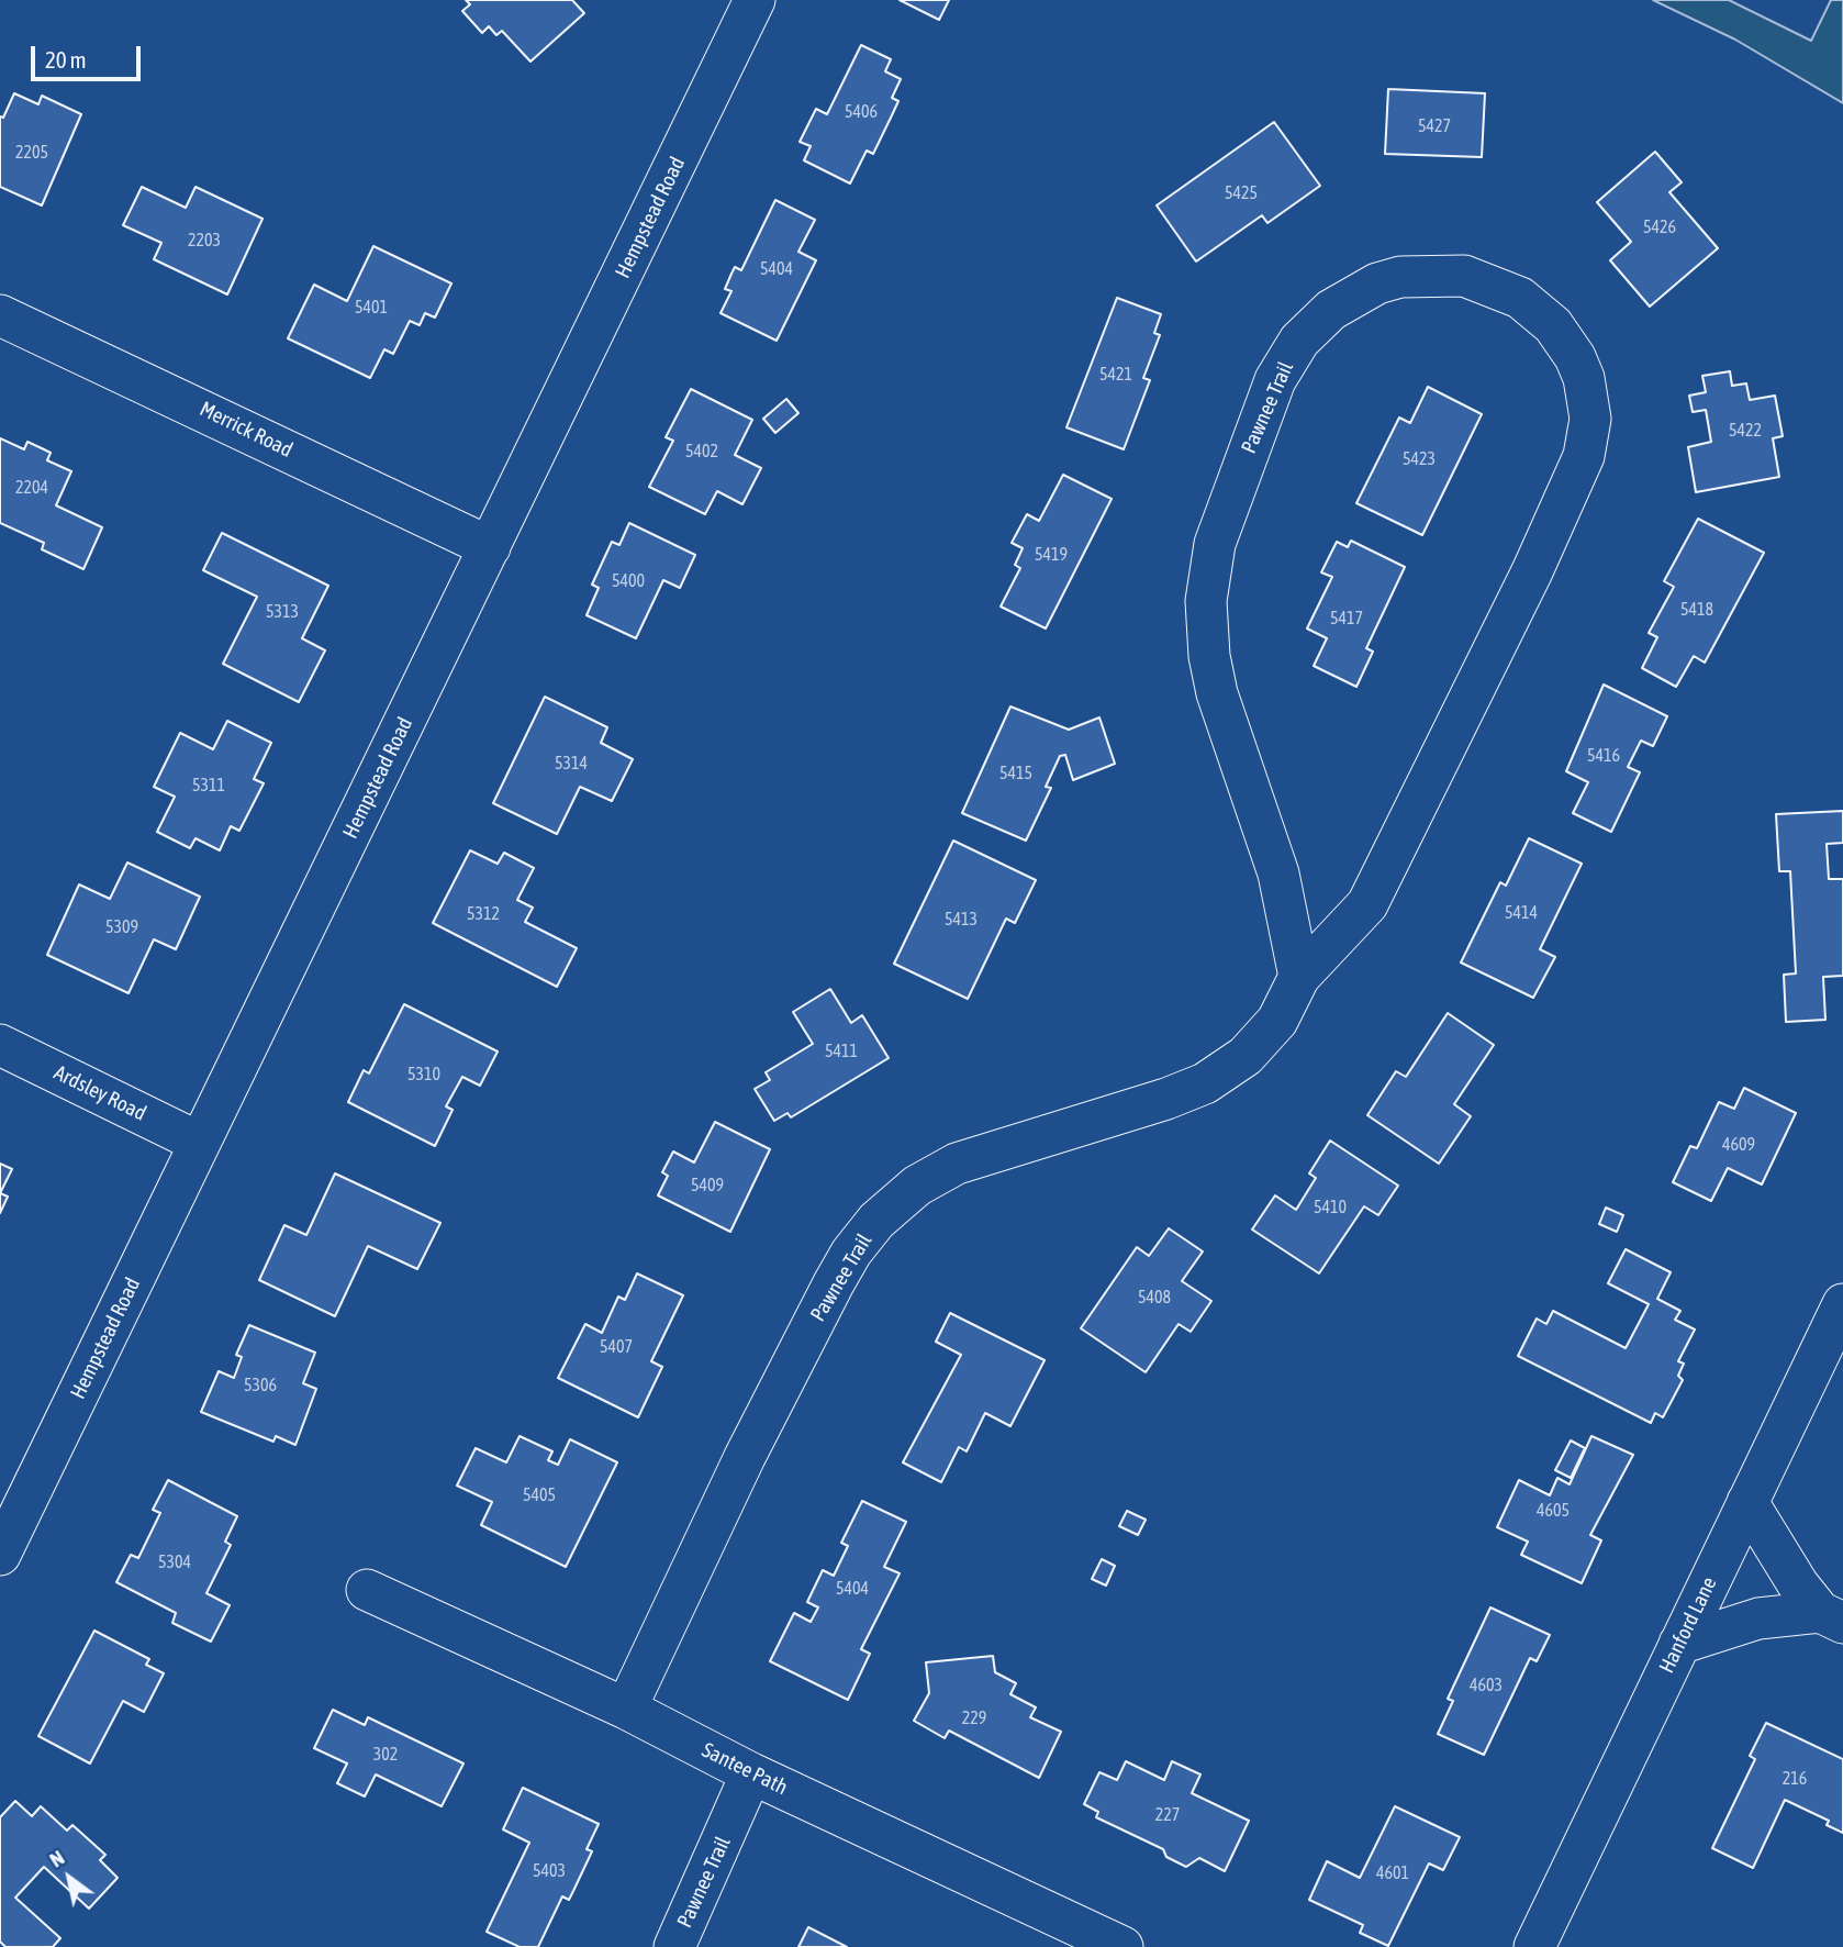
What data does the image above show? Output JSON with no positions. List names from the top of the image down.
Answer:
{
  "streets": {
    "street": [
      "Hempstead Road",
      "Pawnee Trail",
      "Merrick Road",
      "Ardsley Road",
      "Hanford Lane",
      "Santee Path"
    ]
  },
  "crossings": [
    ["Hempstead Road", "Merrick Road"],
    ["Hempstead Road", "Ardsley Road"],
    ["Pawnee Trail", "Santee Path"]
  ],
  "house_numbers": [
    "5406",
    "5427",
    "2205",
    "5425",
    "5426",
    "2203",
    "5404",
    "5401",
    "5421",
    "5422",
    "5402",
    "5423",
    "2204",
    "5419",
    "5400",
    "5418",
    "5313",
    "5417",
    "5416",
    "5314",
    "5415",
    "5311",
    "5414",
    "5312",
    "5413",
    "5309",
    "5411",
    "5310",
    "4609",
    "5409",
    "5410",
    "5408",
    "5407",
    "5306",
    "5405",
    "4605",
    "5304",
    "5404",
    "4603",
    "229",
    "302",
    "216",
    "227",
    "5403",
    "4601"
  ],
  "scale_bar": "20 m",
  "north": "top left"
}
